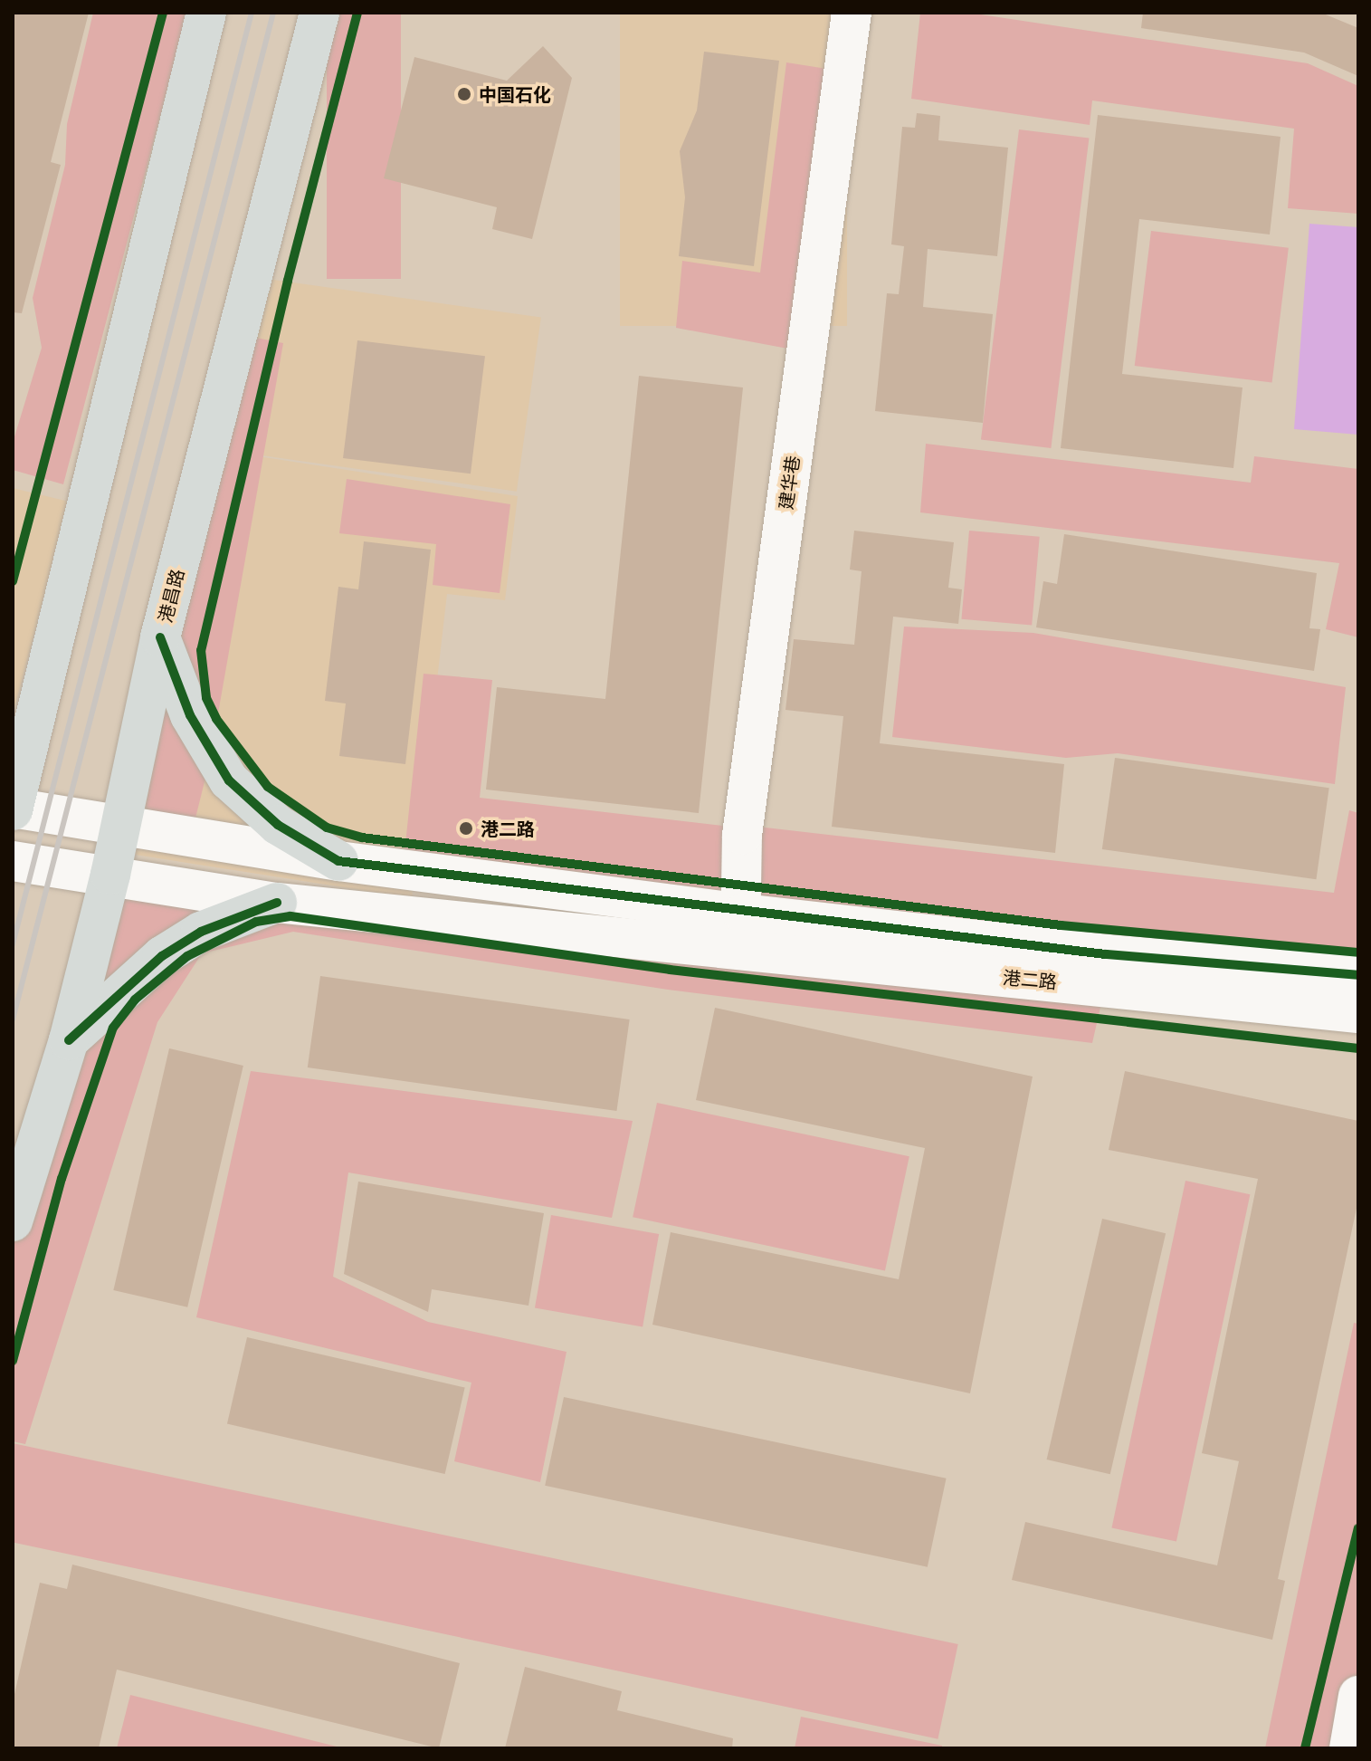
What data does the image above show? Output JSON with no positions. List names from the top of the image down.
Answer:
{
  "streets": {
    "main road": ["港昌路"],
    "street": ["建华巷", "港二路"]
  },
  "crossings": [
    ["建华巷", "港二路"],
    ["港昌路", "港二路"]
  ],
  "places": ["中国石化", "港二路"]
}
